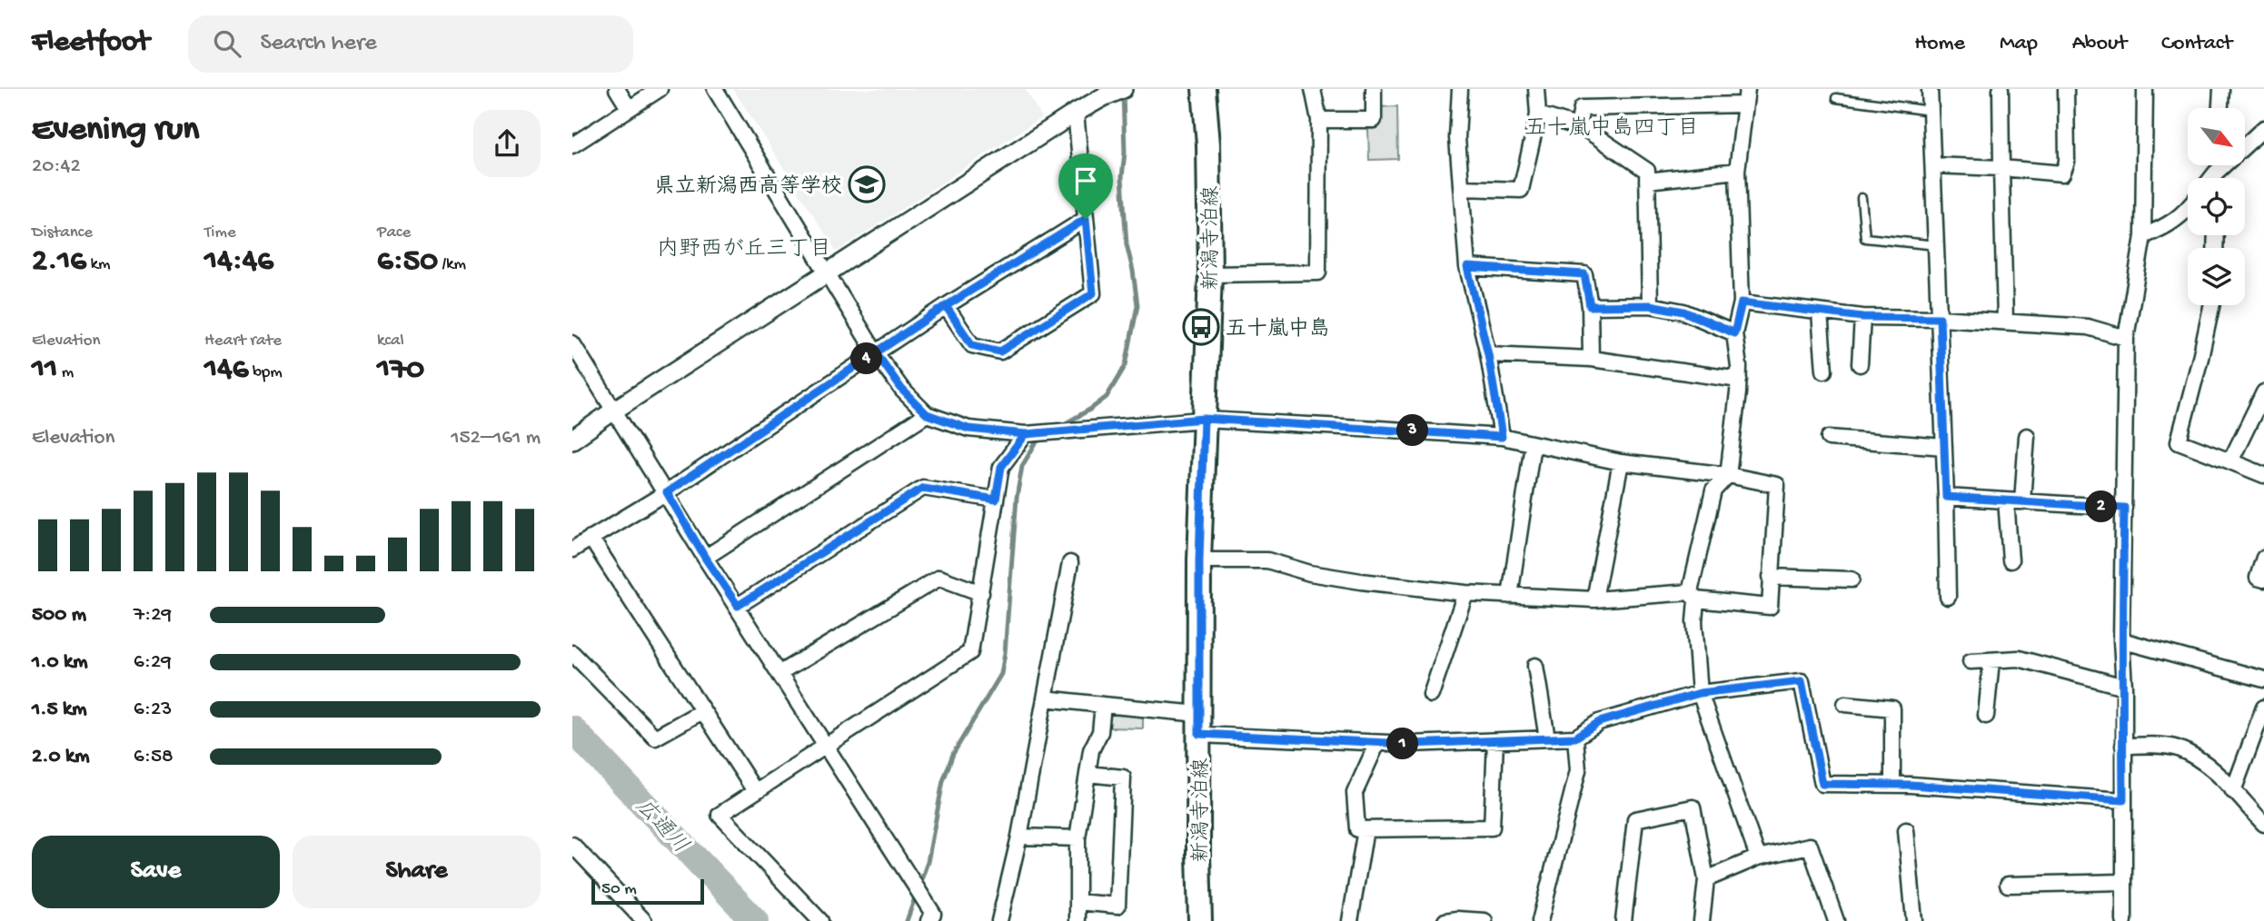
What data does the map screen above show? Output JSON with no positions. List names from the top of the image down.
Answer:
{
  "streets": {
    "main road": ["新潟寺泊線"]
  },
  "districts": ["五十嵐中島四丁目", "内野西が丘三丁目"],
  "water": ["広通川"],
  "places": {
    "school or university": ["県立新潟西高等学校"],
    "bus stop": ["五十嵐中島"]
  },
  "scale_bar": "50 m",
  "north": "bottom right",
  "page": {
    "header": "Fleetfoot",
    "search": "Search here",
    "nav": [
      "Home",
      "Map",
      "About",
      "Contact"
    ],
    "heading": ["Evening run", "20:42"],
    "stats": [
      ["Distance", "2.16 km"],
      ["Time", "14:46"],
      ["Pace", "6:50 /km"],
      ["Elevation", "11 m"],
      ["Heart rate", "146 bpm"],
      ["kcal", "170"]
    ],
    "pins": [
      "4",
      "3",
      "2",
      "1"
    ],
    "chart": ["Elevation", "152–161 m"],
    "list": [
      {
        "name": "500 m",
        "note": "7:29"
      },
      {
        "name": "1.0 km",
        "note": "6:29"
      },
      {
        "name": "1.5 km",
        "note": "6:23"
      },
      {
        "name": "2.0 km",
        "note": "6:58"
      }
    ],
    "buttons": ["Save", "Share"],
    "scale": "50 m"
  }
}
